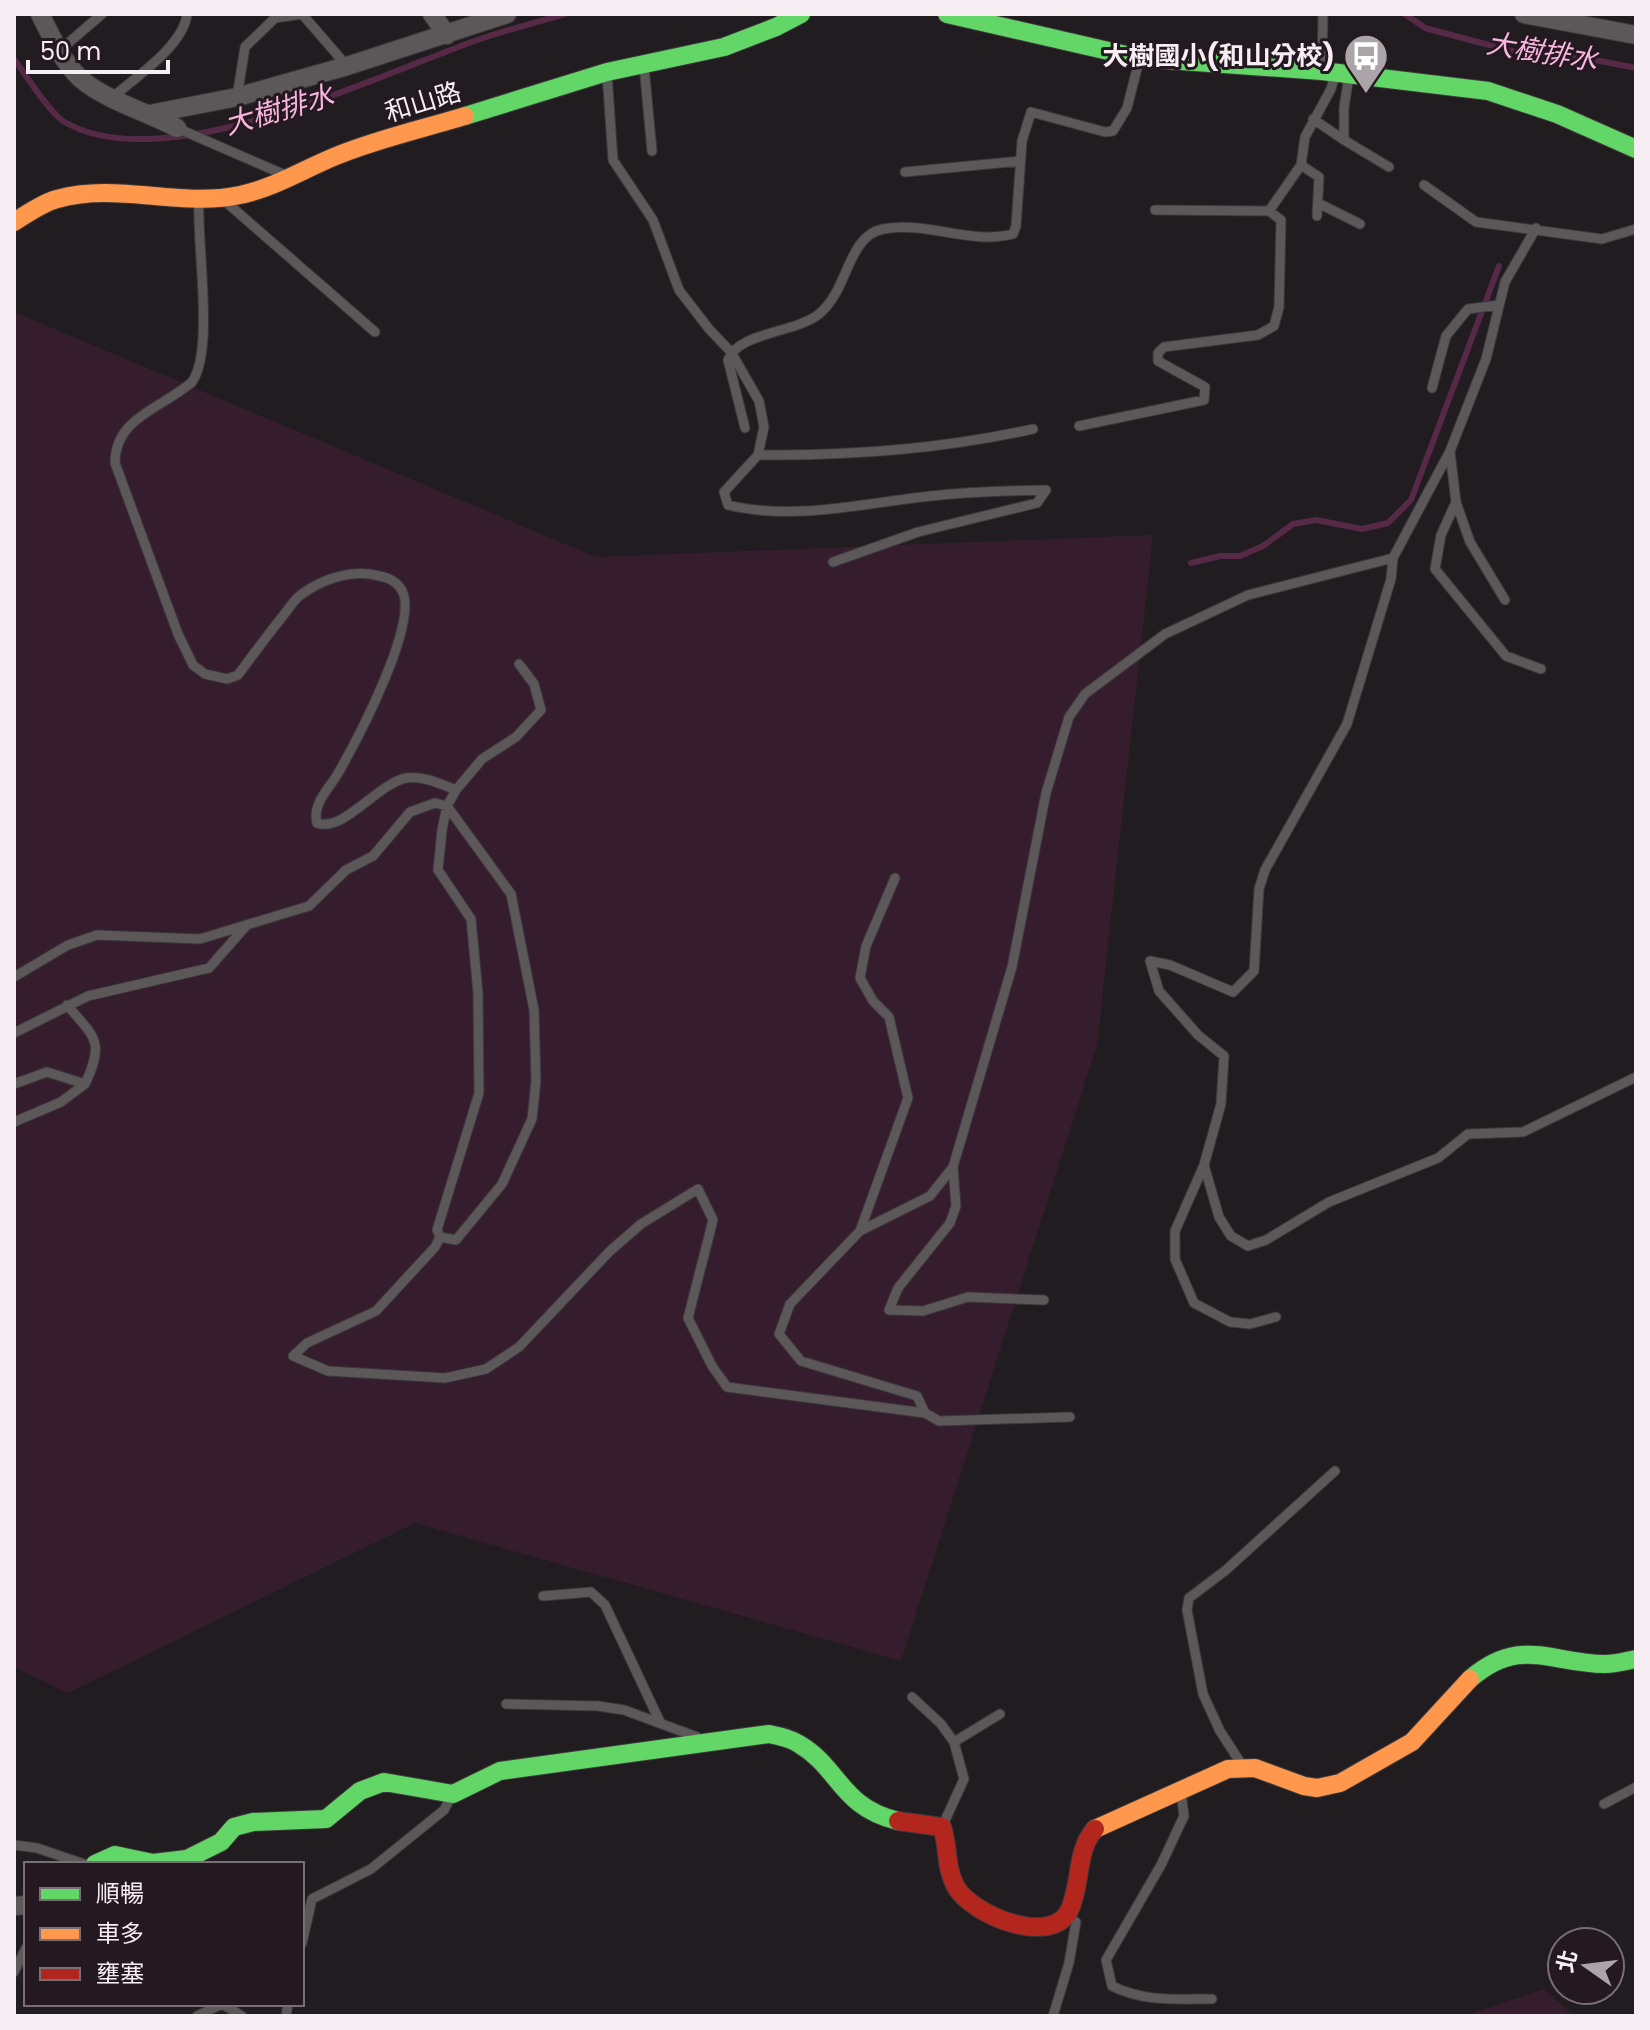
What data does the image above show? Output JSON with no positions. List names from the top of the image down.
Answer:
{
  "streets": {
    "street": ["和山路"]
  },
  "water": ["大樹排水"],
  "places": {
    "bus stop": ["大樹國小(和山分校)"]
  },
  "legend": ["順暢", "車多", "壅塞"],
  "scale_bar": "50 m",
  "north": "left"
}
